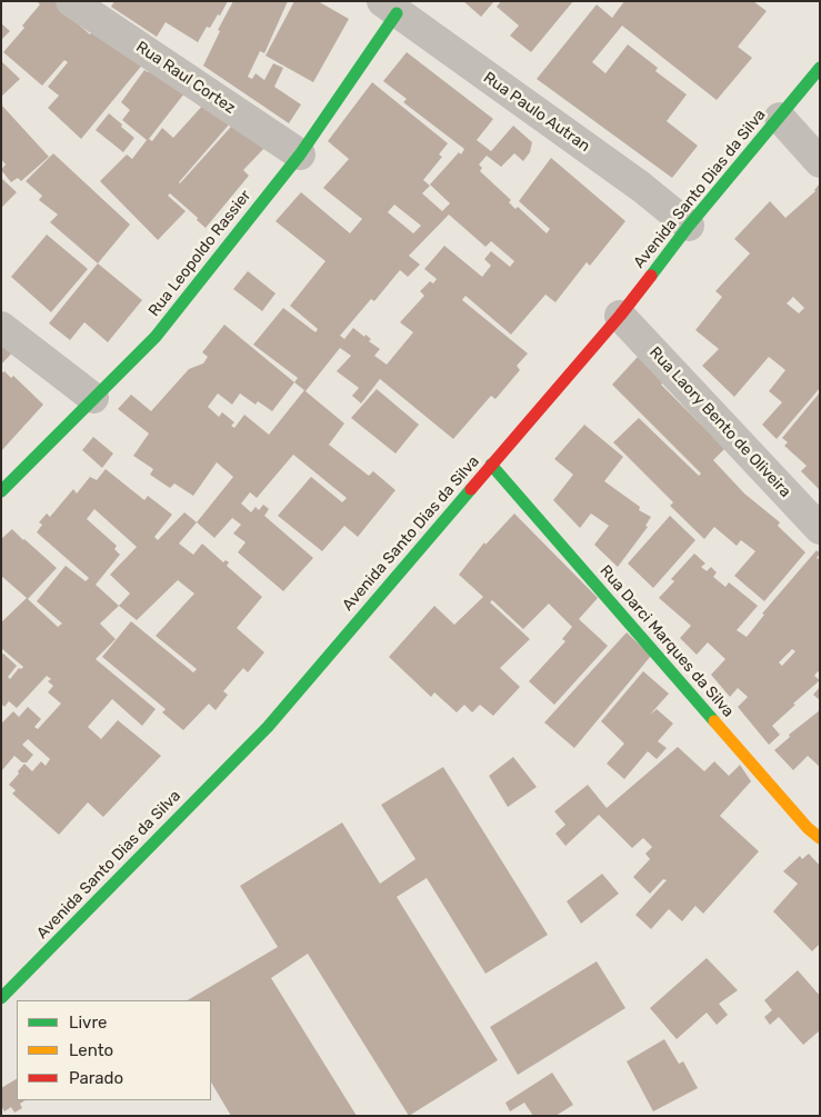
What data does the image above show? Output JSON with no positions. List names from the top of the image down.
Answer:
{
  "streets": {
    "street": [
      "Rua Raul Cortez",
      "Rua Paulo Autran",
      "Avenida Santo Dias da Silva",
      "Rua Leopoldo Rassier",
      "Rua Laory Bento de Oliveira",
      "Rua Darci Marques da Silva"
    ]
  },
  "crossings": [
    ["Rua Raul Cortez", "Rua Leopoldo Rassier"],
    ["Rua Paulo Autran", "Avenida Santo Dias da Silva"],
    ["Rua Paulo Autran", "Rua Leopoldo Rassier"],
    ["Avenida Santo Dias da Silva", "Rua Laory Bento de Oliveira"],
    ["Avenida Santo Dias da Silva", "Rua Darci Marques da Silva"]
  ],
  "legend": ["Livre", "Lento", "Parado"]
}
